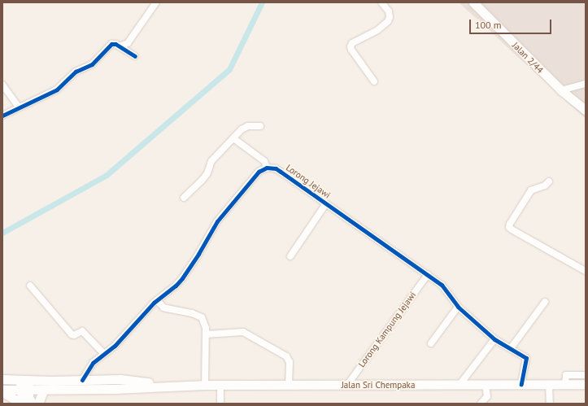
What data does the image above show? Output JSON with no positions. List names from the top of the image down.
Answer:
{
  "streets": {
    "main road": ["Jalan 2/44", "Jalan Sri Chempaka"],
    "street": ["Lorong Jejawi", "Lorong Kampung Jejawi"]
  },
  "crossings": [
    ["Lorong Jejawi", "Lorong Kampung Jejawi"],
    ["Lorong Jejawi", "Jalan Sri Chempaka"],
    ["Lorong Kampung Jejawi", "Jalan Sri Chempaka"]
  ],
  "scale_bar": "100 m"
}
